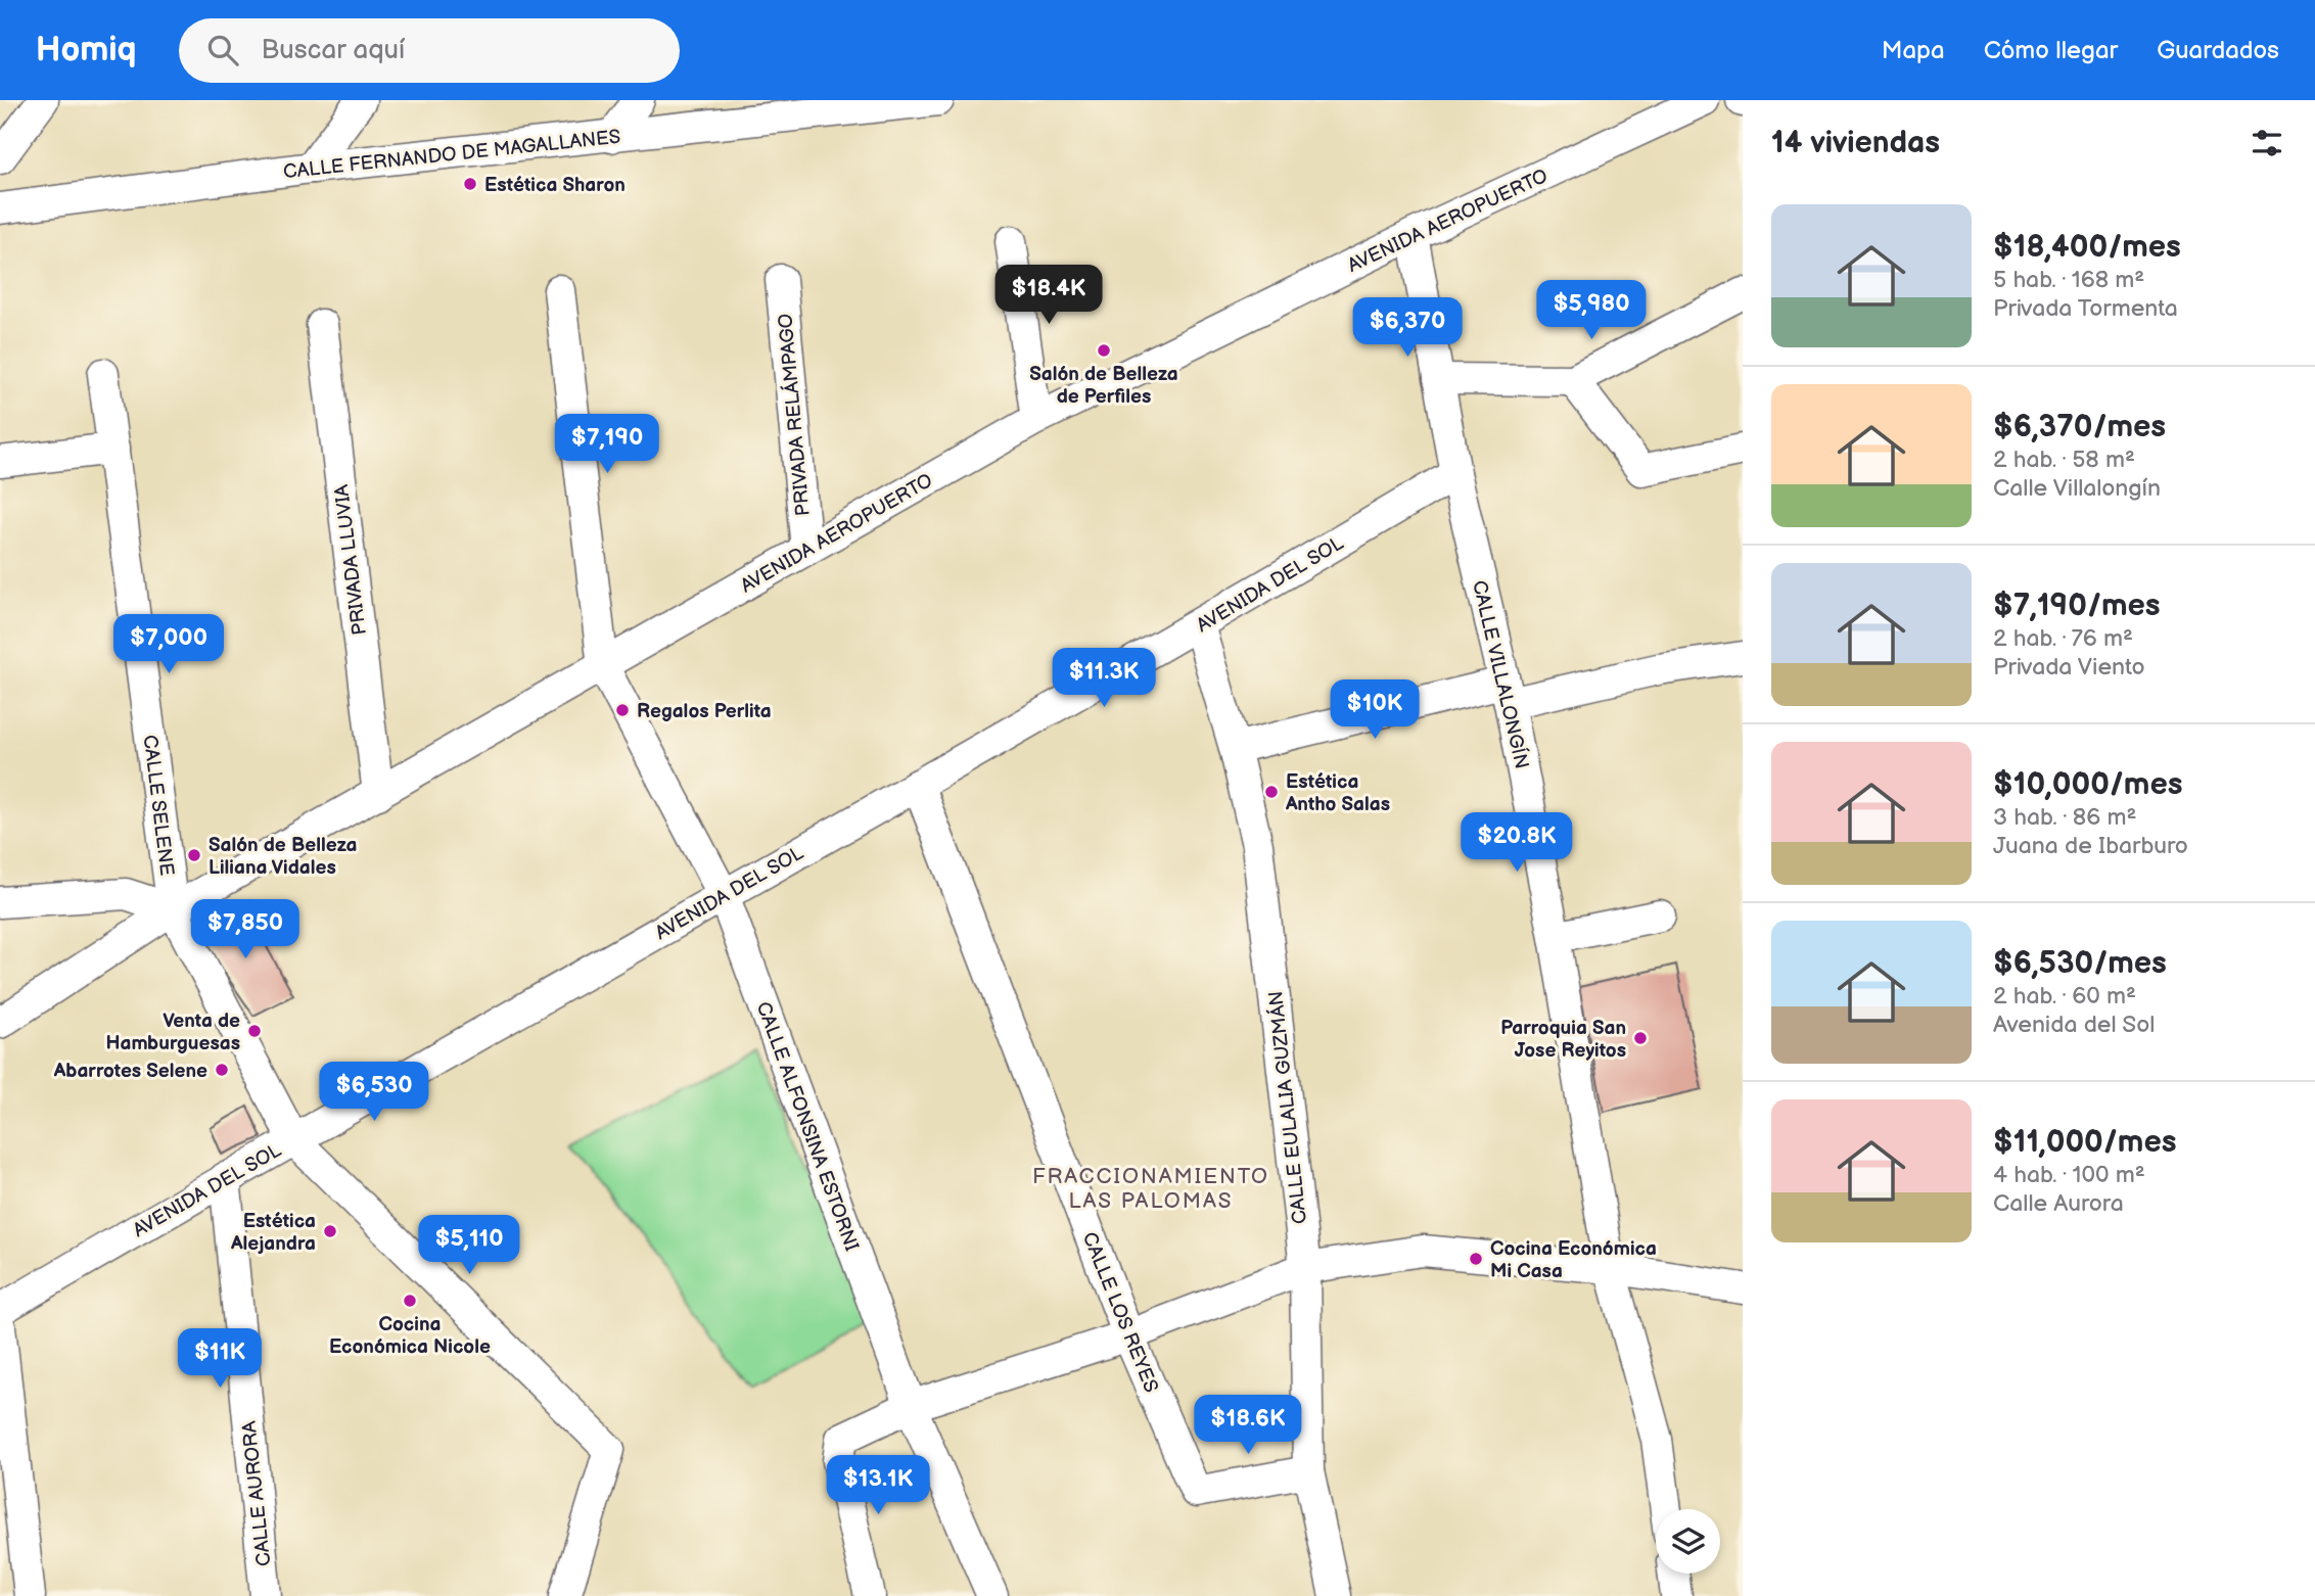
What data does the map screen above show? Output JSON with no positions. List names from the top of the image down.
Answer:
{
  "streets": {
    "street": [
      "CALLE FERNANDO DE MAGALLANES",
      "AVENIDA AEROPUERTO",
      "PRIVADA RELÁMPAGO",
      "PRIVADA LLUVIA",
      "AVENIDA DEL SOL",
      "CALLE VILLALONGÍN",
      "CALLE SELENE",
      "CALLE EULALIA GUZMÁN",
      "CALLE ALFONSINA ESTORNI",
      "CALLE LOS REYES",
      "CALLE AURORA"
    ]
  },
  "crossings": [
    ["AVENIDA AEROPUERTO", "PRIVADA RELÁMPAGO"],
    ["AVENIDA AEROPUERTO", "PRIVADA LLUVIA"],
    ["AVENIDA AEROPUERTO", "CALLE VILLALONGÍN"],
    ["AVENIDA AEROPUERTO", "CALLE SELENE"],
    ["AVENIDA AEROPUERTO", "CALLE ALFONSINA ESTORNI"],
    ["AVENIDA DEL SOL", "CALLE VILLALONGÍN"],
    ["AVENIDA DEL SOL", "CALLE SELENE"],
    ["AVENIDA DEL SOL", "CALLE EULALIA GUZMÁN"],
    ["AVENIDA DEL SOL", "CALLE ALFONSINA ESTORNI"],
    ["AVENIDA DEL SOL", "CALLE LOS REYES"],
    ["AVENIDA DEL SOL", "CALLE AURORA"],
    ["CALLE EULALIA GUZMÁN", "CALLE LOS REYES"]
  ],
  "districts": ["FRACCIONAMIENTO LAS PALOMAS"],
  "places": [
    "Estética Sharon",
    "Salón de Belleza de Perfiles",
    "Regalos Perlita",
    "Estética Antho Salas",
    "Salón de Belleza Liliana Vidales",
    "Venta de Hamburguesas",
    "Parroquia San Jose Reyitos",
    "Abarrotes Selene",
    "Estética Alejandra",
    "Cocina Económica Mi Casa",
    "Cocina Económica Nicole"
  ],
  "page": {
    "header": "Homiq",
    "search": "Buscar aquí",
    "nav": ["Mapa", "Cómo llegar", "Guardados"],
    "heading": "14 viviendas",
    "list": [
      {
        "name": "$18,400/mes",
        "note": "5 hab. · 168 m² · Privada Tormenta"
      },
      {
        "name": "$6,370/mes",
        "note": "2 hab. · 58 m² · Calle Villalongín"
      },
      {
        "name": "$7,190/mes",
        "note": "2 hab. · 76 m² · Privada Viento"
      },
      {
        "name": "$10,000/mes",
        "note": "3 hab. · 86 m² · Juana de Ibarburo"
      },
      {
        "name": "$6,530/mes",
        "note": "2 hab. · 60 m² · Avenida del Sol"
      },
      {
        "name": "$11,000/mes",
        "note": "4 hab. · 100 m² · Calle Aurora"
      }
    ],
    "price": [
      "$18.4K",
      "$5,980",
      "$6,370",
      "$7,190",
      "$7,000",
      "$11.3K",
      "$10K",
      "$20.8K",
      "$7,850",
      "$6,530",
      "$5,110",
      "$11K",
      "$18.6K",
      "$13.1K"
    ]
  }
}
